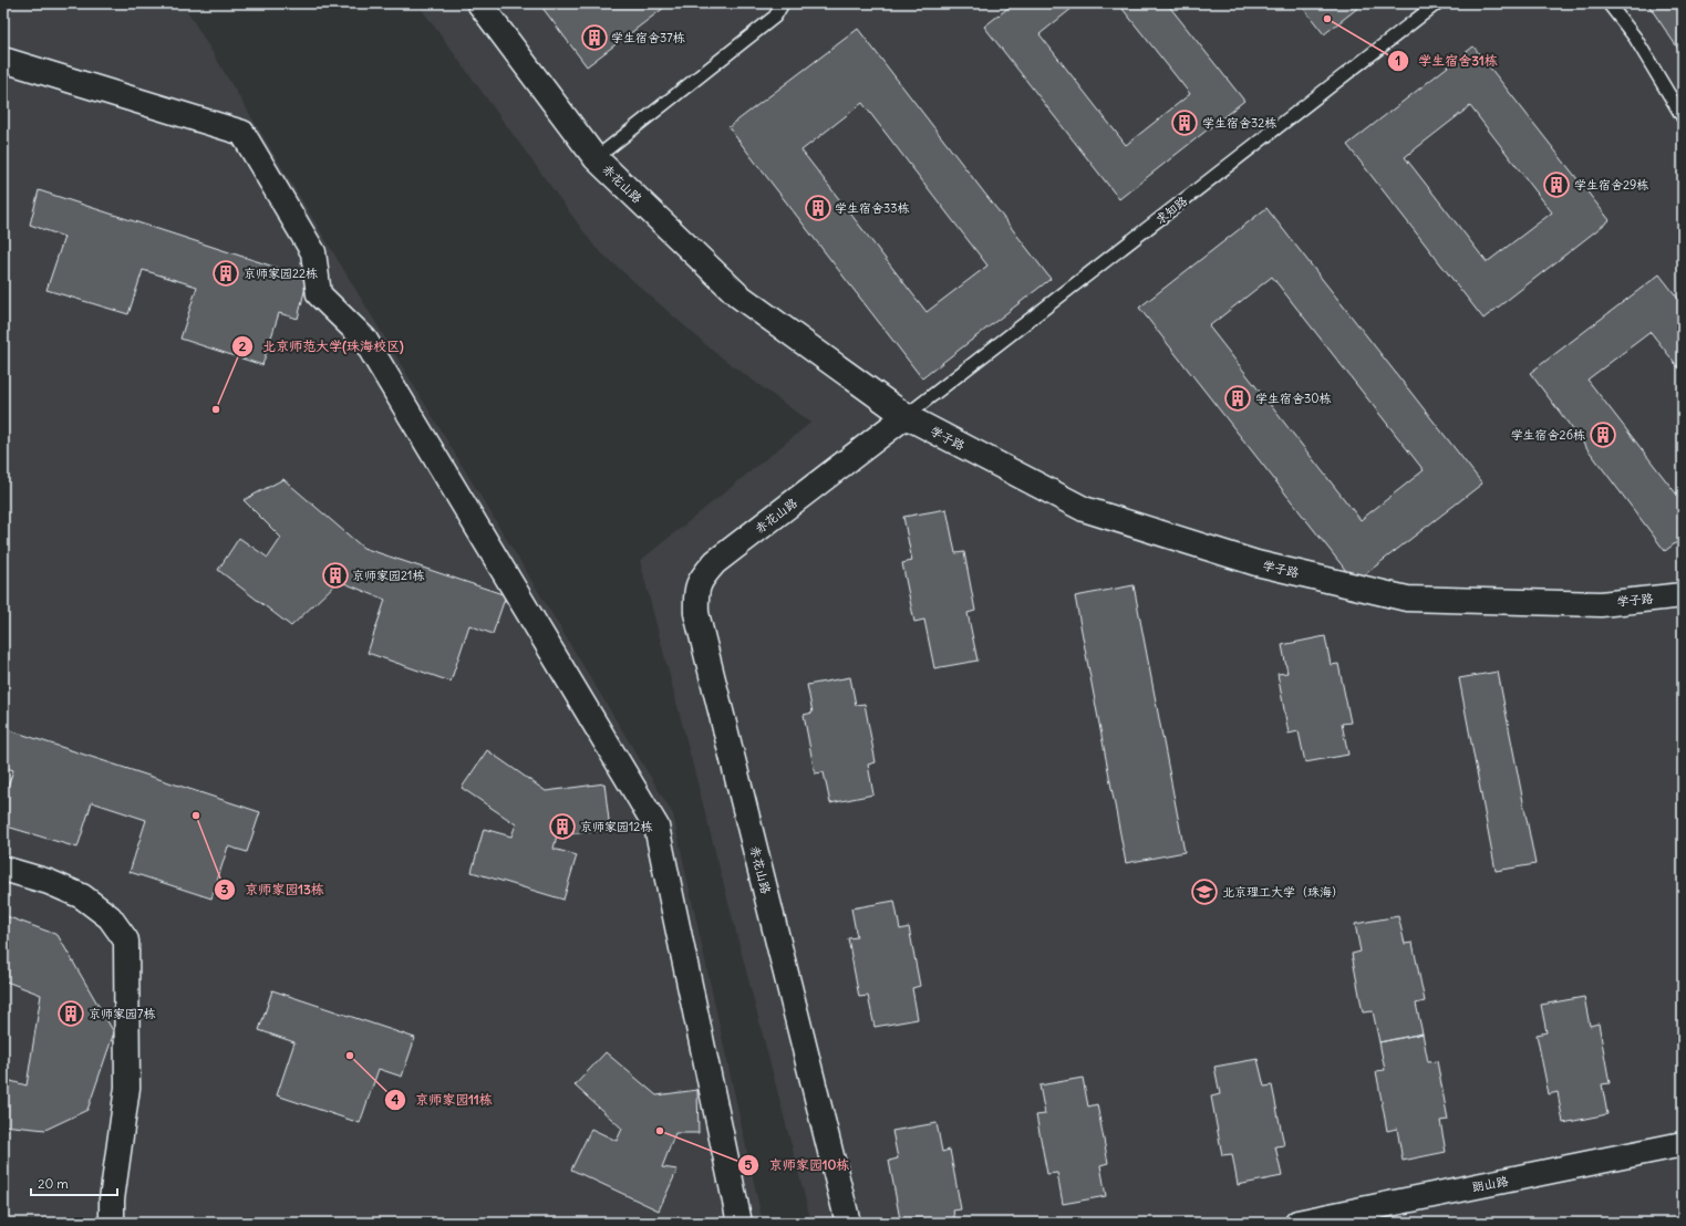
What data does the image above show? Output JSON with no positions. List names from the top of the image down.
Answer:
{
  "streets": {
    "street": ["赤花山路", "学子路", "朗山路"],
    "lane": ["求知路"]
  },
  "crossings": [
    ["赤花山路", "求知路"],
    ["赤花山路", "学子路"],
    ["求知路", "学子路"]
  ],
  "places": {
    "other": [
      "学生宿舍31栋",
      "北京师范大学(珠海校区)",
      "京师家园13栋",
      "京师家园11栋",
      "京师家园10栋"
    ],
    "building": [
      "学生宿舍37栋",
      "学生宿舍32栋",
      "学生宿舍29栋",
      "学生宿舍33栋",
      "京师家园22栋",
      "学生宿舍30栋",
      "学生宿舍26栋",
      "京师家园21栋",
      "京师家园12栋",
      "京师家园7栋"
    ],
    "school or university": ["北京理工大学（珠海）"]
  },
  "scale_bar": "20 m"
}
